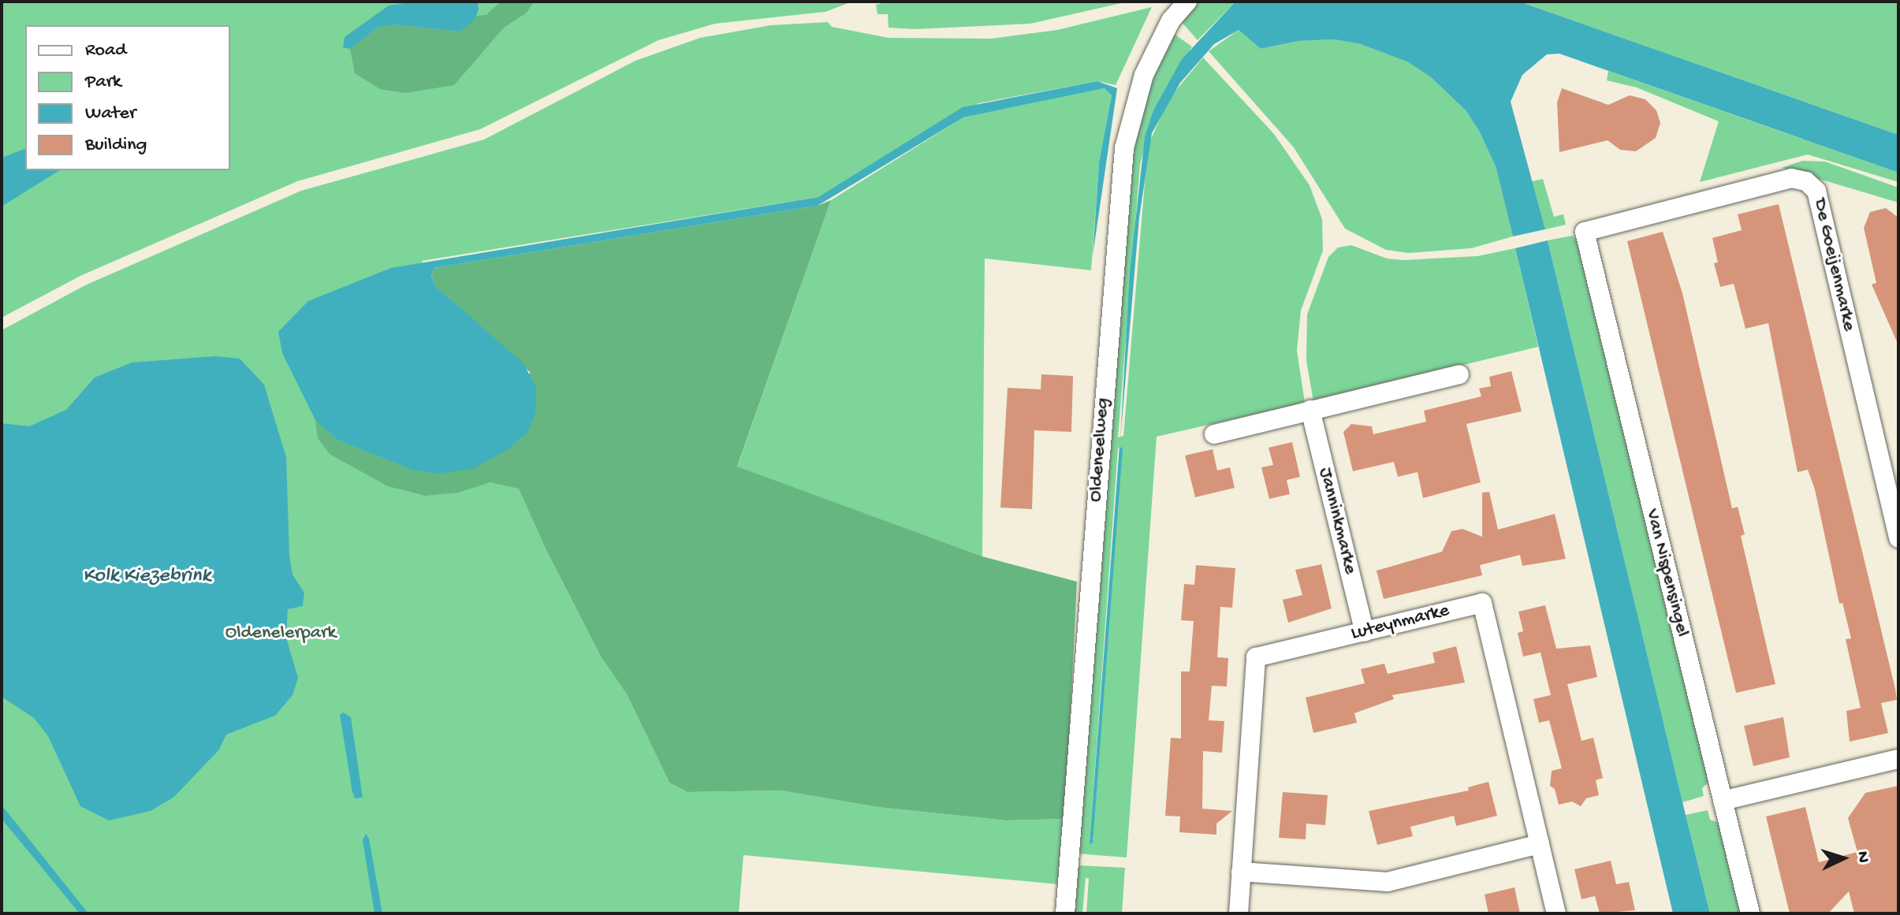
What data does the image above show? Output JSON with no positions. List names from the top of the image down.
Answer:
{
  "streets": {
    "street": [
      "De Goeijenmarke",
      "Oldeneelweg",
      "Janninkmarke",
      "Van Nispensingel",
      "Luteynmarke"
    ]
  },
  "crossings": [
    ["De Goeijenmarke", "Van Nispensingel"],
    ["Janninkmarke", "Luteynmarke"]
  ],
  "water": ["Kolk Kiezebrink"],
  "parks": ["Oldenelerpark"],
  "legend": [
    "Road",
    "Park",
    "Water",
    "Building"
  ],
  "north": "right"
}
